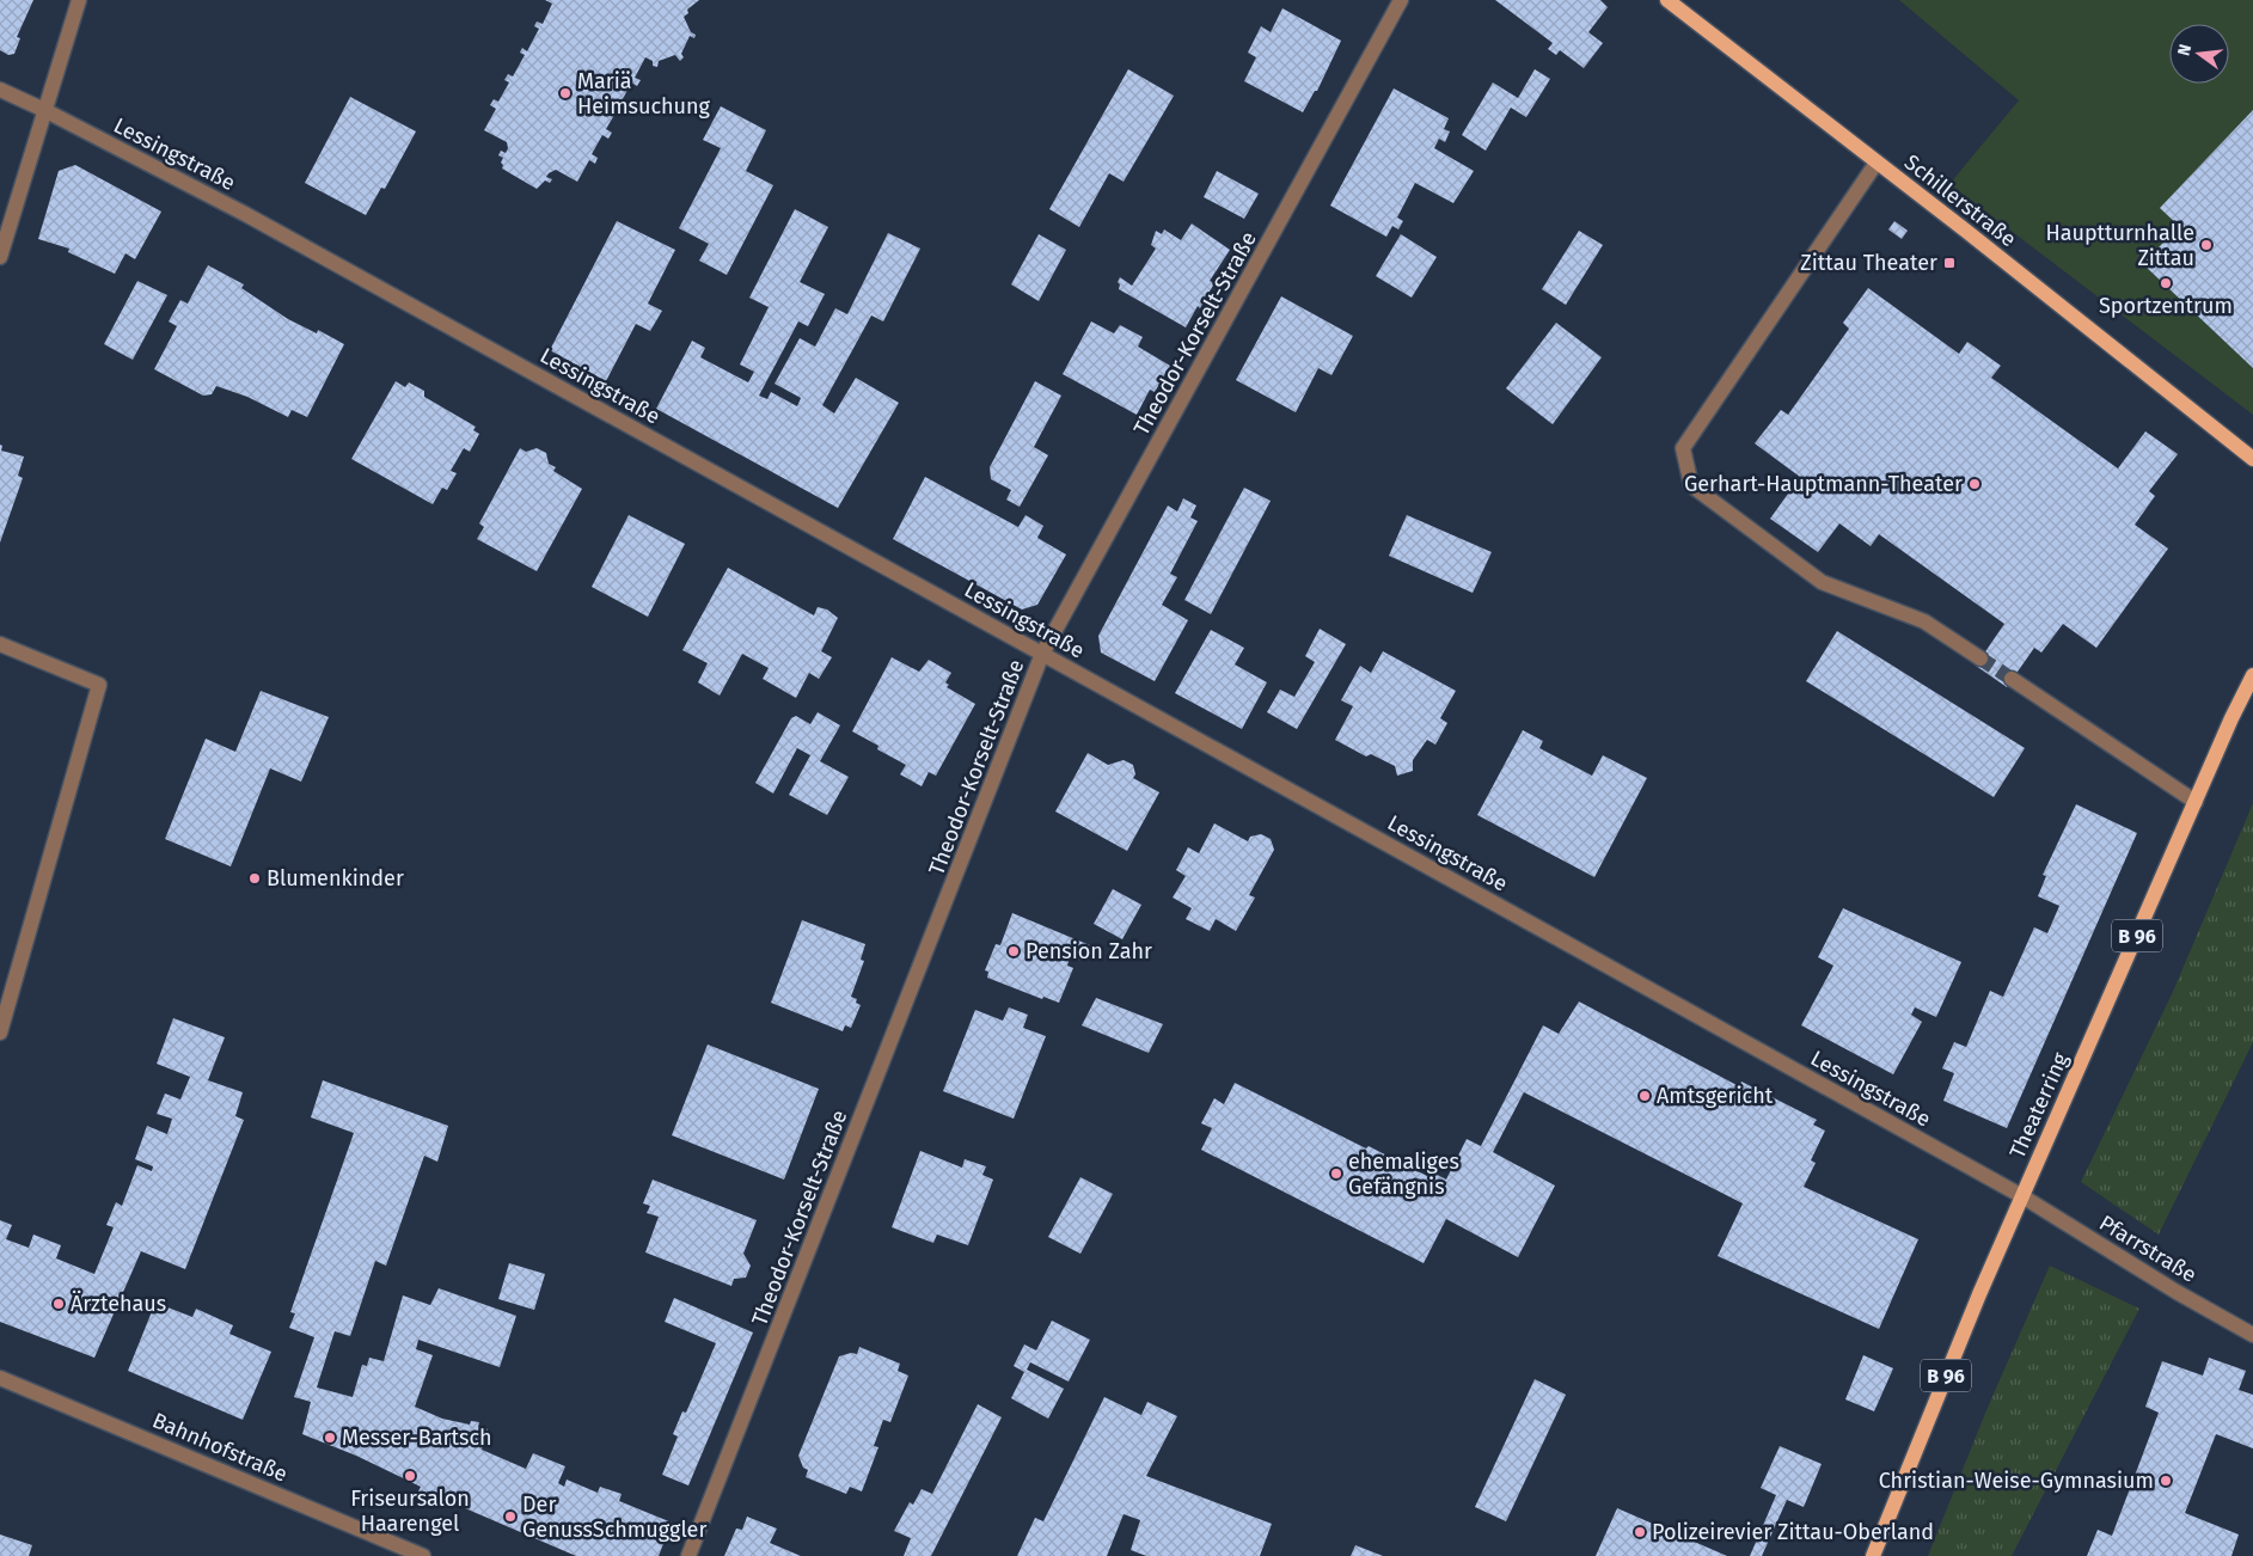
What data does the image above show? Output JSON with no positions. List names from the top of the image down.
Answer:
{
  "streets": {
    "main road": ["Schillerstraße", "B 96", "Theaterring"],
    "street": [
      "Lessingstraße",
      "Theodor-Korselt-Straße",
      "Pfarrstraße",
      "Bahnhofstraße"
    ]
  },
  "crossings": [
    ["Lessingstraße", "Theodor-Korselt-Straße"],
    ["Lessingstraße", "Theaterring"],
    ["Lessingstraße", "Pfarrstraße"],
    ["Theaterring", "Pfarrstraße"]
  ],
  "places": {
    "other": [
      "Mariä Heimsuchung",
      "Hauptturnhalle Zittau",
      "Sportzentrum",
      "Gerhart-Hauptmann-Theater",
      "Blumenkinder",
      "Pension Zahr",
      "Amtsgericht",
      "ehemaliges Gefängnis",
      "Ärztehaus",
      "Messer-Bartsch",
      "Friseursalon Haarengel",
      "Christian-Weise-Gymnasium",
      "Der GenussSchmuggler",
      "Polizeirevier Zittau-Oberland"
    ],
    "transit": ["Zittau Theater"]
  },
  "north": "left"
}
